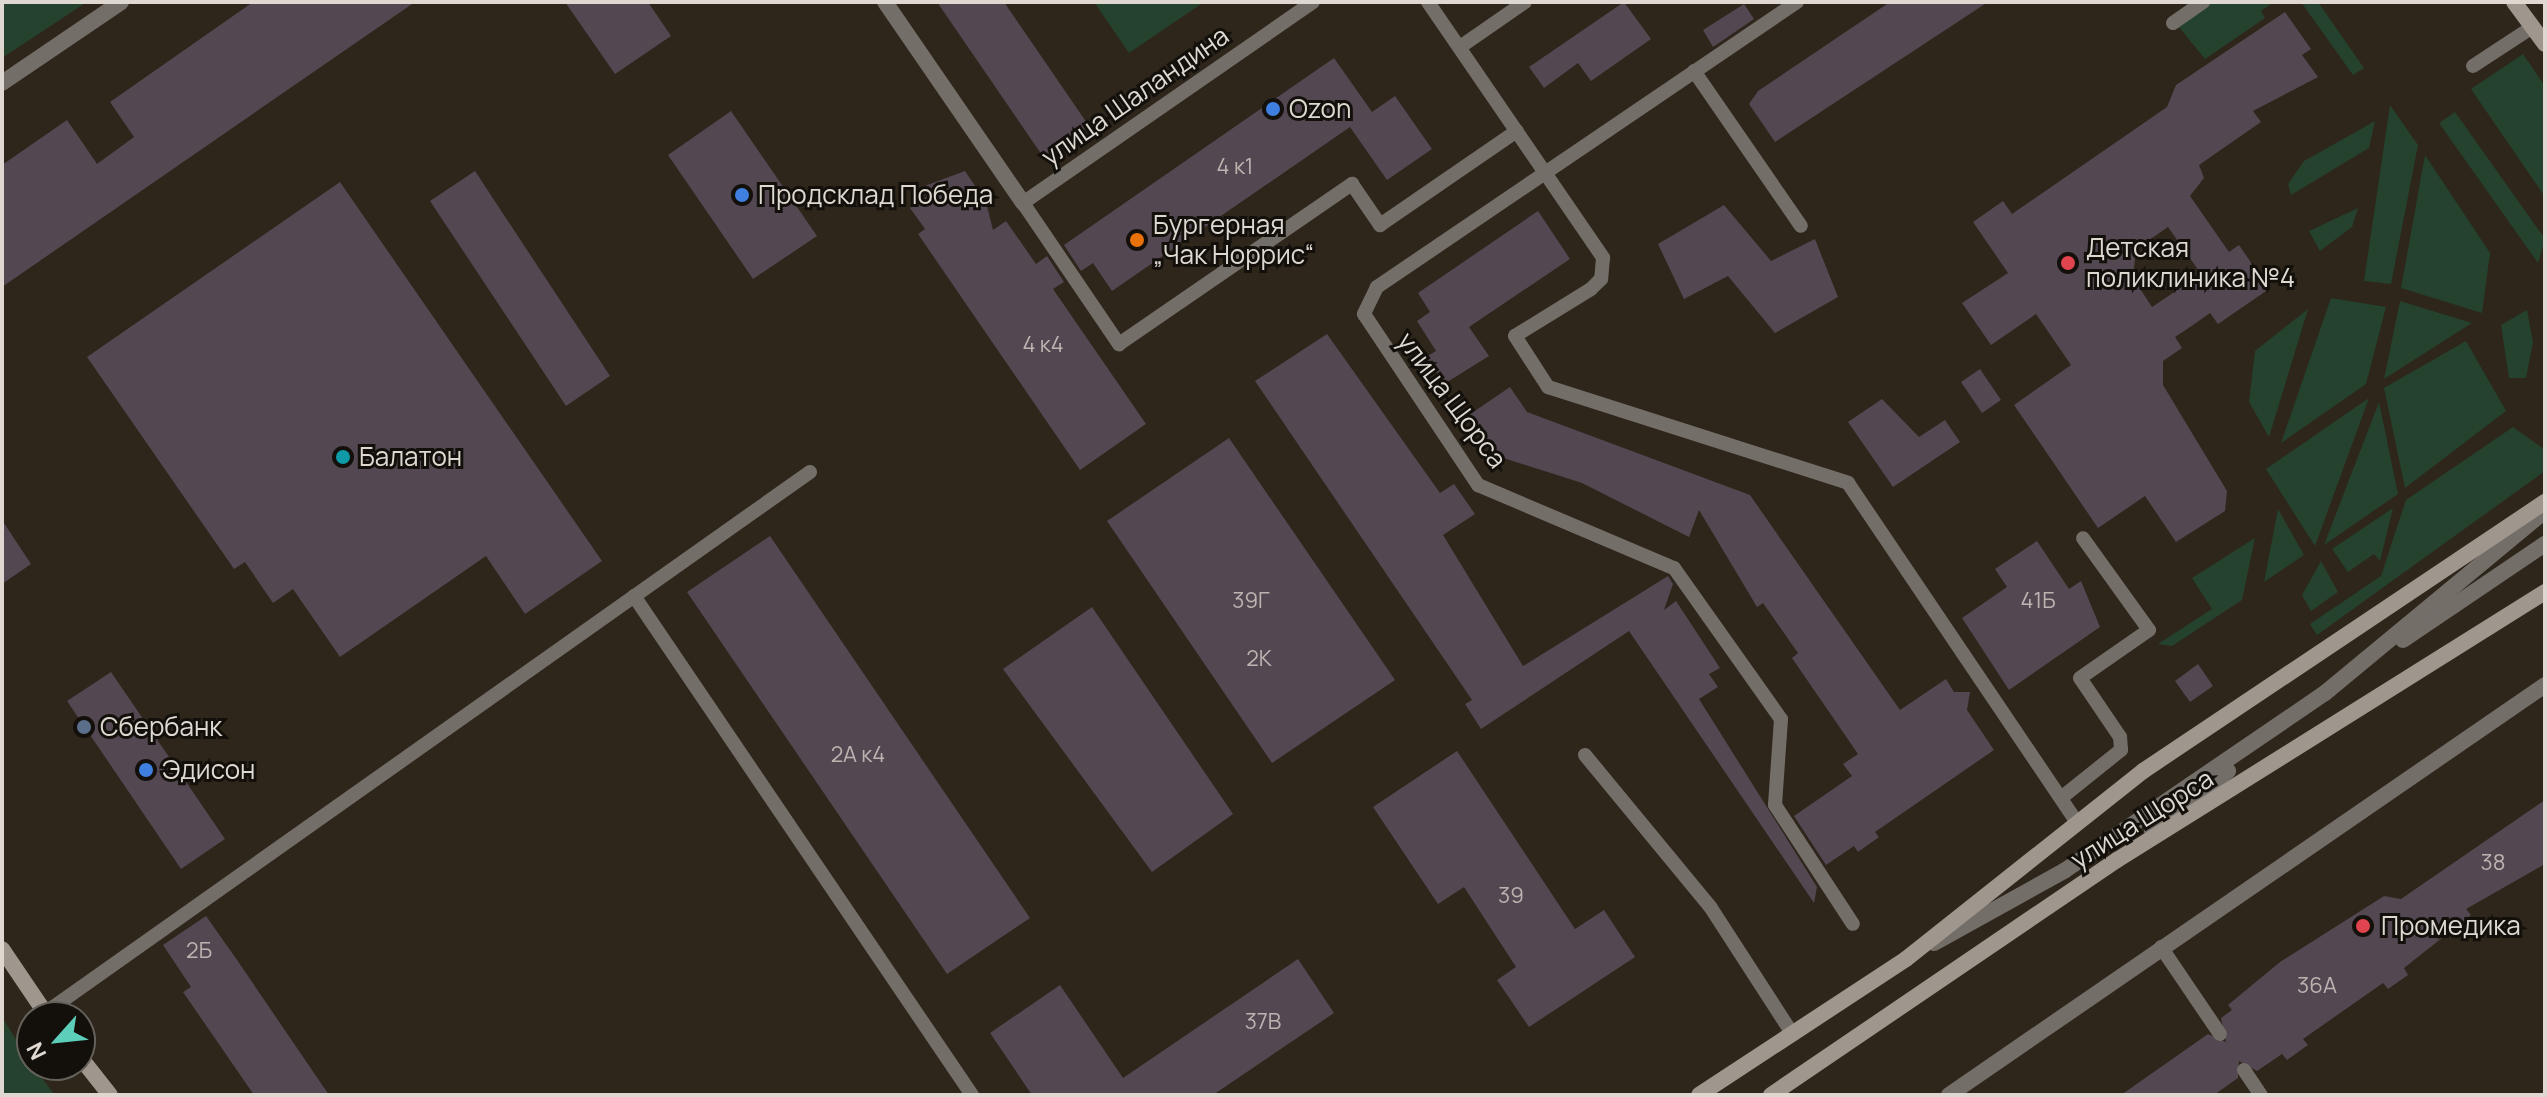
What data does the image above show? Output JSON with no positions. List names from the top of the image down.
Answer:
{
  "streets": {
    "main road": ["улица Щорса"],
    "lane": ["улица Шаландина"]
  },
  "places": [
    "Ozon",
    "Продсклад Победа",
    "Бургерная „Чак Норрис“",
    "Детская поликлиника №4",
    "Балатон",
    "Сбербанк",
    "Эдисон",
    "Промедика"
  ],
  "house_numbers": [
    "4 к1",
    "4 к4",
    "39Г",
    "41Б",
    "2К",
    "2А к4",
    "38",
    "39",
    "2Б",
    "36А",
    "37В"
  ],
  "north": "bottom left"
}
